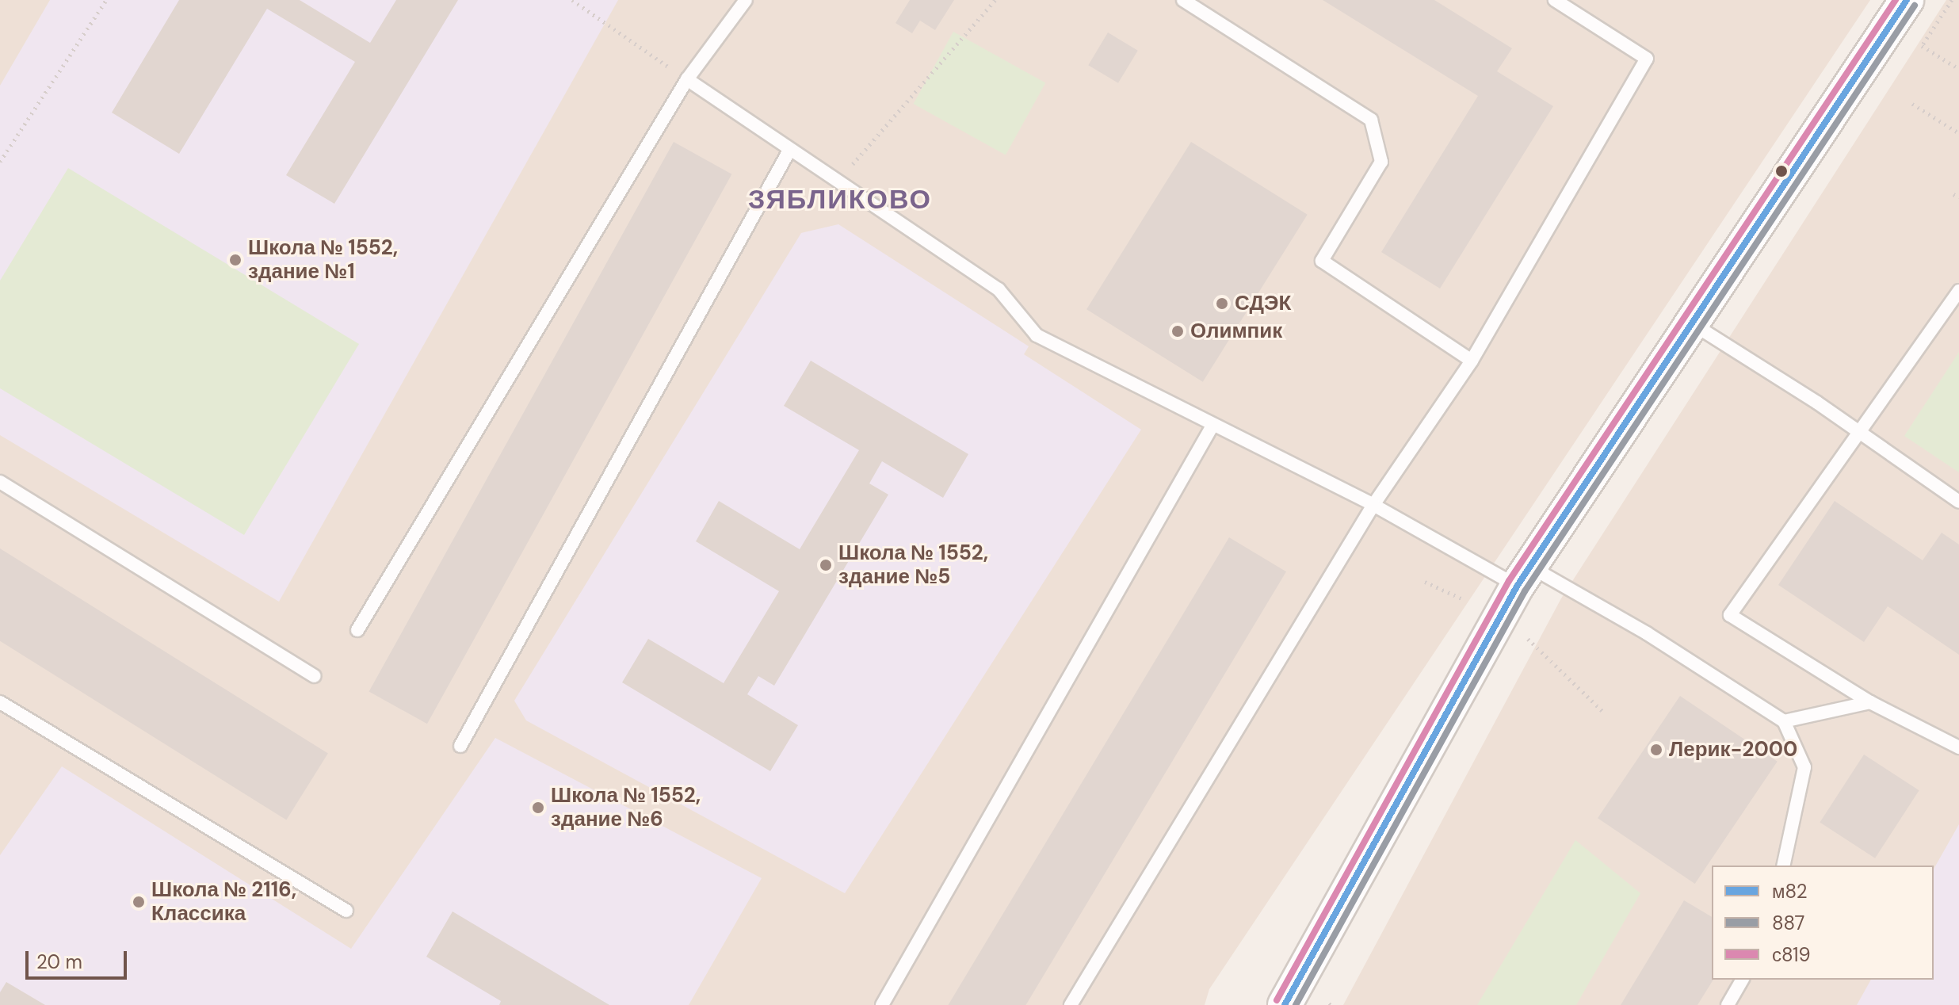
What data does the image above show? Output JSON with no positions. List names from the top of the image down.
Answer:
{
  "districts": ["ЗЯБЛИКОВО"],
  "places": [
    "Школа № 1552, здание №1",
    "СДЭК",
    "Олимпик",
    "Школа № 1552, здание №5",
    "Лерик-2000",
    "Школа № 1552, здание №6",
    "Школа № 2116, Классика"
  ],
  "lines": ["transit line м82", "transit line с819", "transit line 887"],
  "legend": ["м82", "887", "с819"],
  "scale_bar": "20 m"
}
